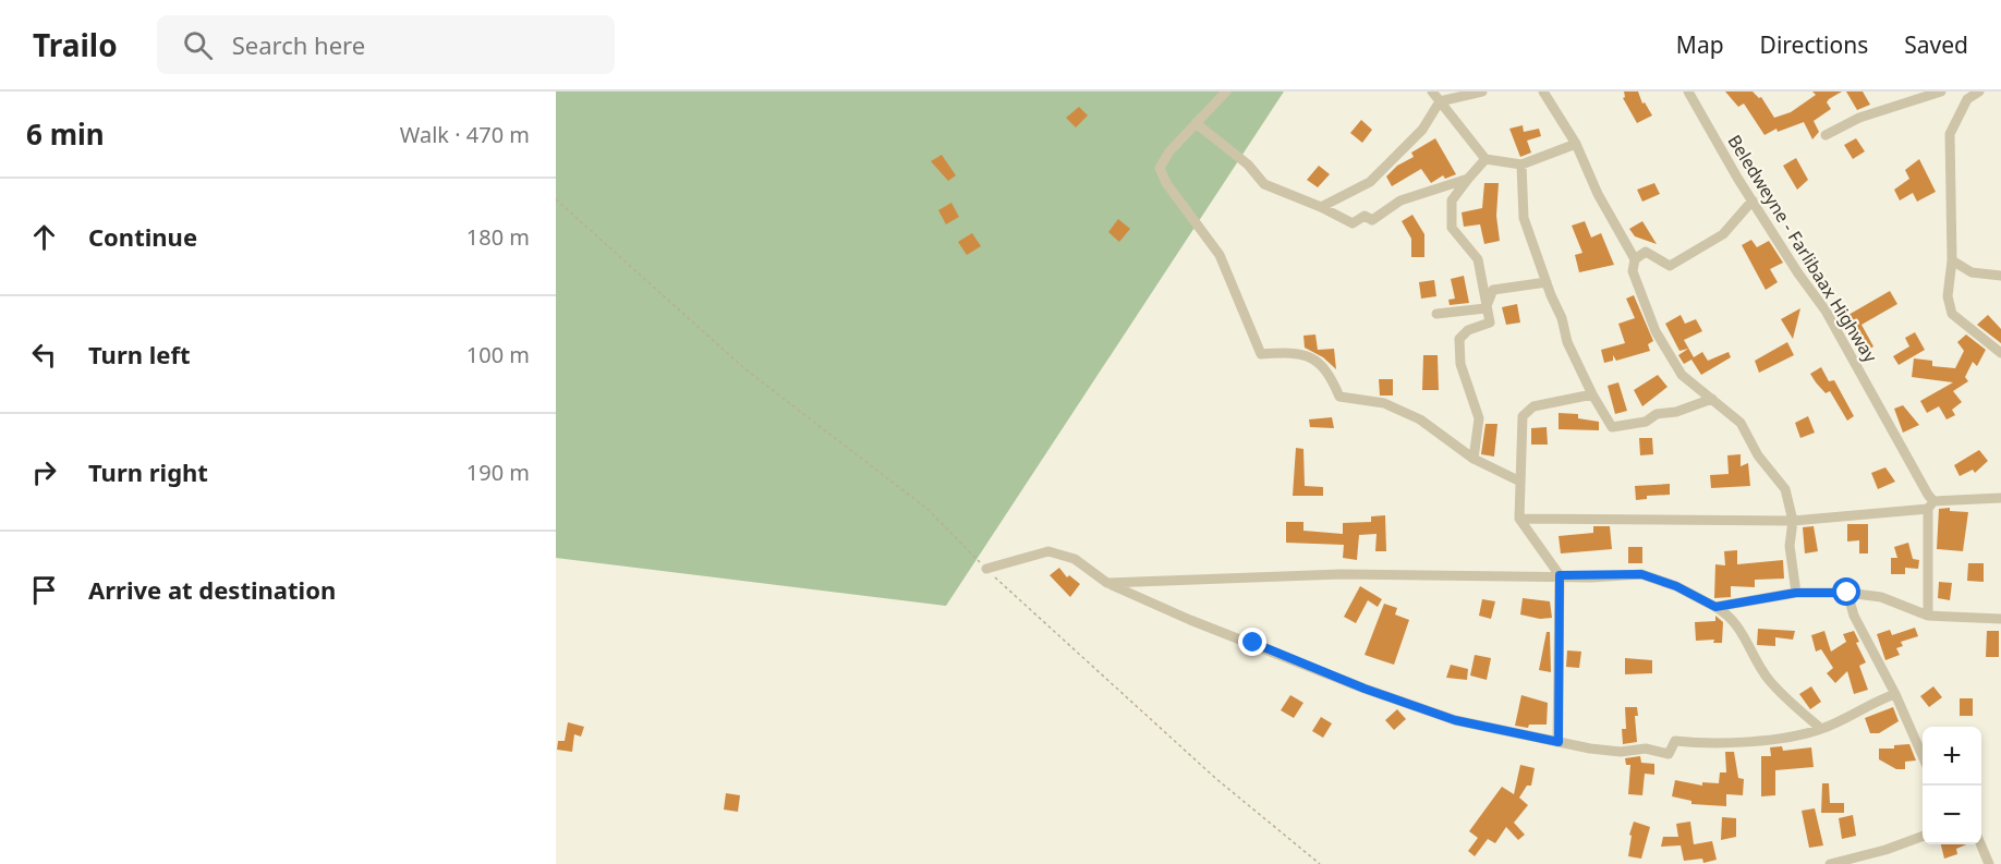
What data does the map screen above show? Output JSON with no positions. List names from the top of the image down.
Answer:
{
  "streets": {
    "street": ["Beledweyne - Farlibaax Highway"]
  },
  "page": {
    "header": "Trailo",
    "search": "Search here",
    "nav": ["Map", "Directions", "Saved"],
    "heading": ["6 min", "Walk · 470 m"],
    "list": [
      ["Continue", "180 m"],
      ["Turn left", "100 m"],
      ["Turn right", "190 m"],
      "Arrive at destination"
    ],
    "map_buttons": ["+", "−"]
  }
}
